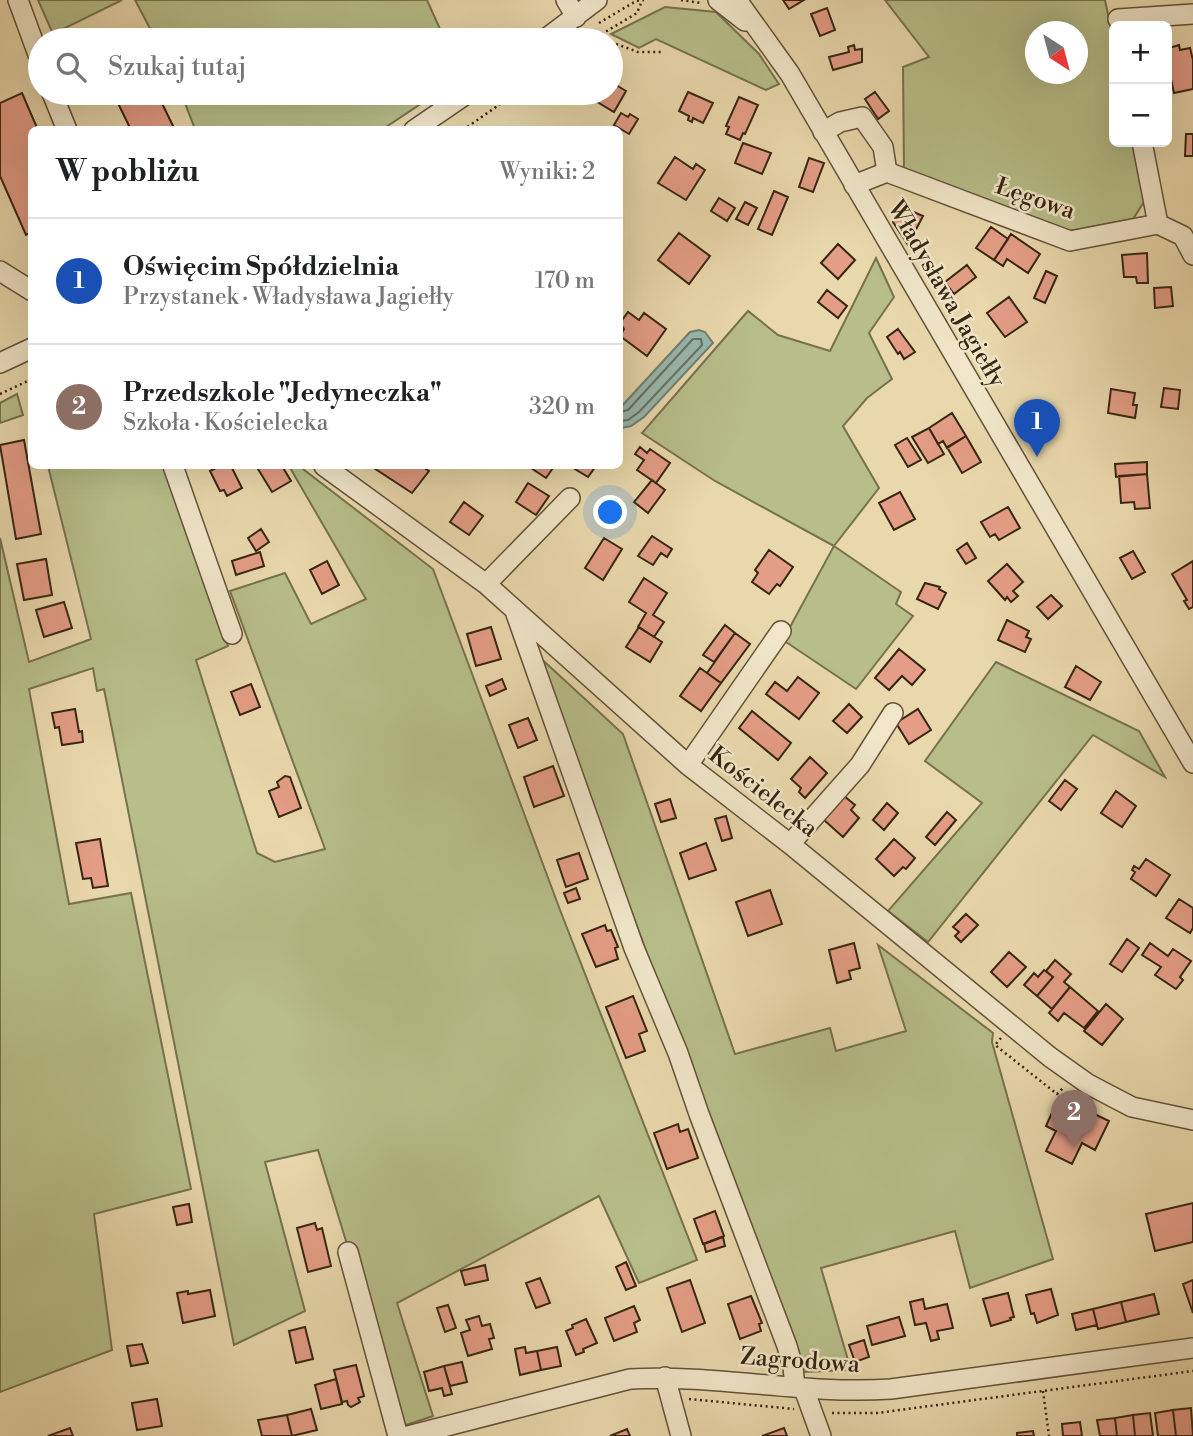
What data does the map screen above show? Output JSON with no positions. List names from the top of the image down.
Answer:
{
  "streets": {
    "street": [
      "Łęgowa",
      "Władysława Jagiełły",
      "Kościelecka",
      "Zagrodowa"
    ]
  },
  "north": "bottom right",
  "page": {
    "map_buttons": ["+", "−"],
    "search": "Szukaj tutaj",
    "heading": ["W pobliżu", "Wyniki: 2"],
    "list": [
      {
        "mark": "1",
        "name": "Oświęcim Spółdzielnia",
        "note": "Przystanek · Władysława Jagiełły",
        "value": "170 m"
      },
      {
        "mark": "2",
        "name": "Przedszkole \"Jedyneczka\"",
        "note": "Szkoła · Kościelecka",
        "value": "320 m"
      }
    ],
    "pins": ["1", "2"]
  }
}
